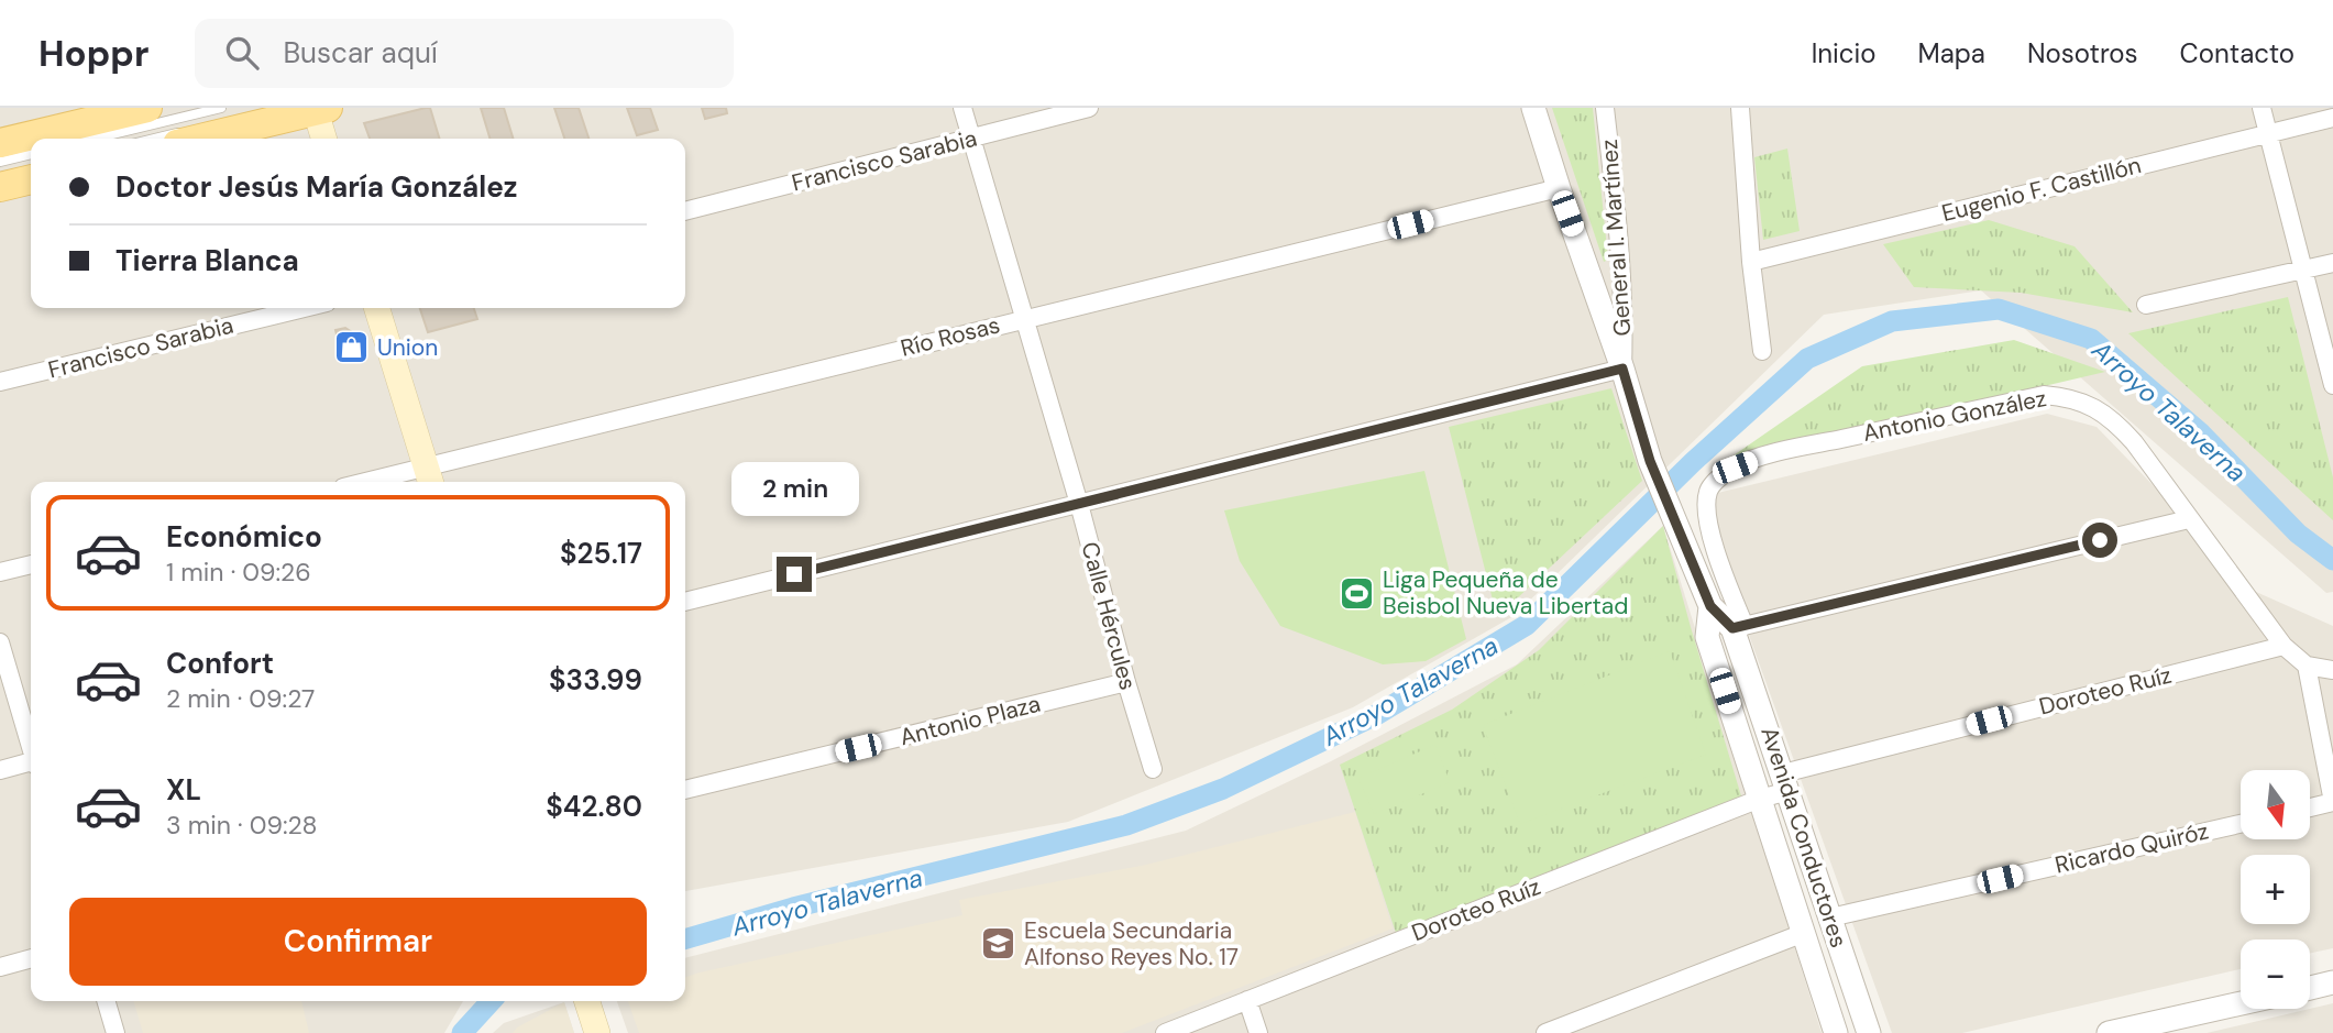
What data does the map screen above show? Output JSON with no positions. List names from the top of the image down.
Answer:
{
  "streets": {
    "street": [
      "Francisco Sarabia",
      "Eugenio F. Castillón",
      "General I. Martínez",
      "Río Rosas",
      "Antonio González",
      "Calle Hércules",
      "Doroteo Ruíz",
      "Antonio Plaza",
      "Avenida Conductores",
      "Ricardo Quiróz"
    ]
  },
  "crossings": [
    ["Francisco Sarabia", "Calle Hércules"],
    ["General I. Martínez", "Avenida Conductores"],
    ["Río Rosas", "Calle Hércules"],
    ["Río Rosas", "Avenida Conductores"],
    ["Antonio González", "Doroteo Ruíz"],
    ["Antonio González", "Avenida Conductores"],
    ["Calle Hércules", "Antonio Plaza"],
    ["Doroteo Ruíz", "Avenida Conductores"],
    ["Avenida Conductores", "Ricardo Quiróz"]
  ],
  "water": ["Arroyo Talaverna"],
  "places": {
    "shop": ["Union"],
    "sports": ["Liga Pequeña de Beisbol Nueva Libertad"],
    "school or university": ["Escuela Secundaria Alfonso Reyes No. 17"]
  },
  "north": "bottom",
  "page": {
    "header": "Hoppr",
    "search": "Buscar aquí",
    "nav": [
      "Inicio",
      "Mapa",
      "Nosotros",
      "Contacto"
    ],
    "banner": ["Doctor Jesús María González", "Tierra Blanca"],
    "bubble": "2 min",
    "list": [
      {
        "name": "Económico",
        "note": "1 min · 09:26",
        "value": "$25.17"
      },
      {
        "name": "Confort",
        "note": "2 min · 09:27",
        "value": "$33.99"
      },
      {
        "name": "XL",
        "note": "3 min · 09:28",
        "value": "$42.80"
      }
    ],
    "map_buttons": ["+", "−"],
    "buttons": "Confirmar"
  }
}
